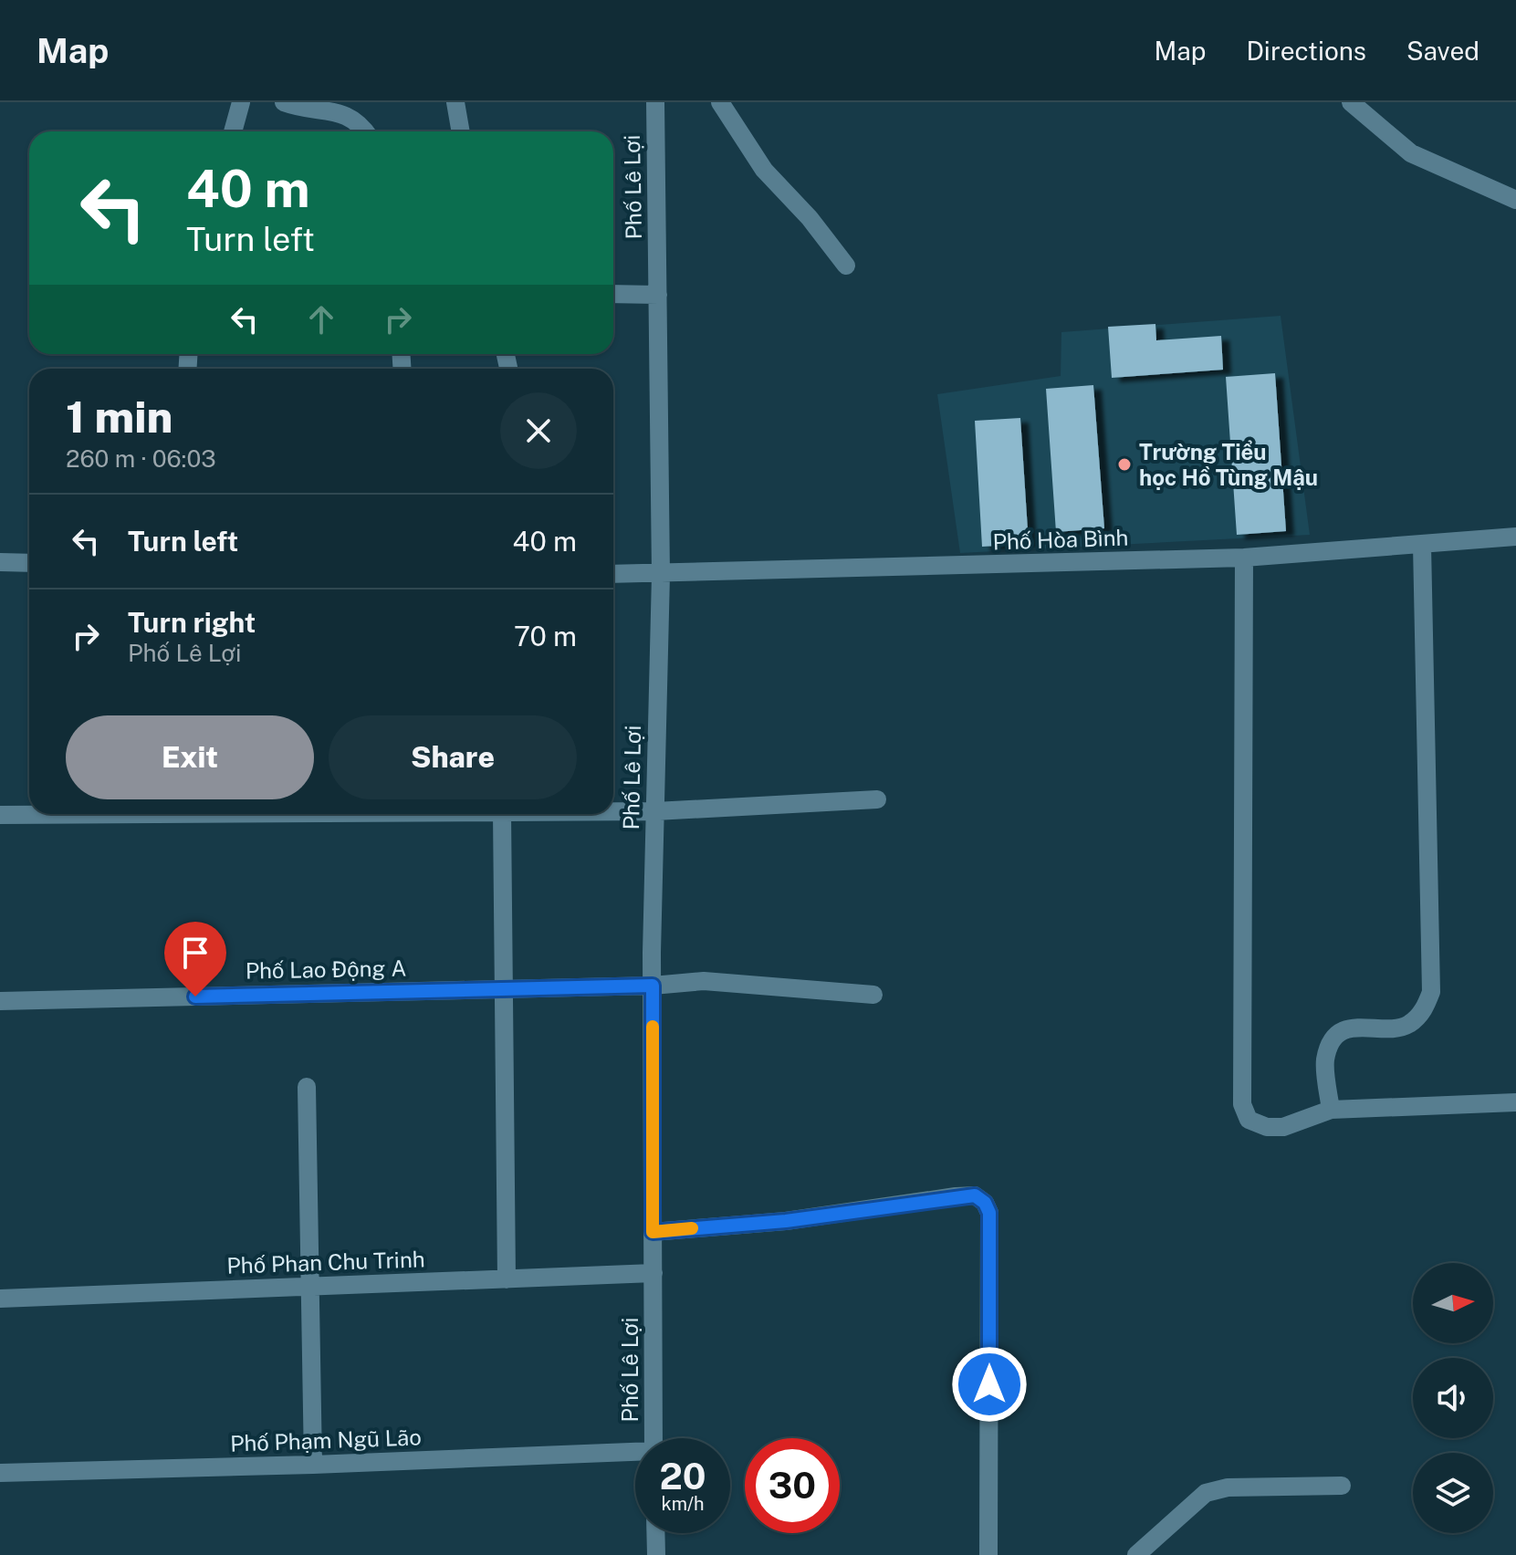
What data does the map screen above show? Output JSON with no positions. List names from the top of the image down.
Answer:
{
  "streets": {
    "street": [
      "Phố Lê Lợi",
      "Phố Hòa Bình",
      "Phố Lao Động A",
      "Phố Phan Chu Trinh",
      "Phố Phạm Ngũ Lão"
    ]
  },
  "crossings": [
    ["Phố Lê Lợi", "Phố Hòa Bình"],
    ["Phố Lê Lợi", "Phố Lao Động A"],
    ["Phố Lê Lợi", "Phố Phan Chu Trinh"]
  ],
  "places": ["Trường Tiểu học Hồ Tùng Mậu"],
  "north": "right",
  "page": {
    "header": "Map",
    "nav": ["Map", "Directions", "Saved"],
    "turn": ["40 m", "Turn left"],
    "heading": ["1 min", "260 m · 06:03"],
    "list": [
      {
        "name": "Turn left",
        "value": "40 m"
      },
      {
        "name": "Turn right",
        "note": "Phố Lê Lợi",
        "value": "70 m"
      }
    ],
    "buttons": ["Exit", "Share"],
    "speed": "20 km/h",
    "limit": "30"
  }
}
